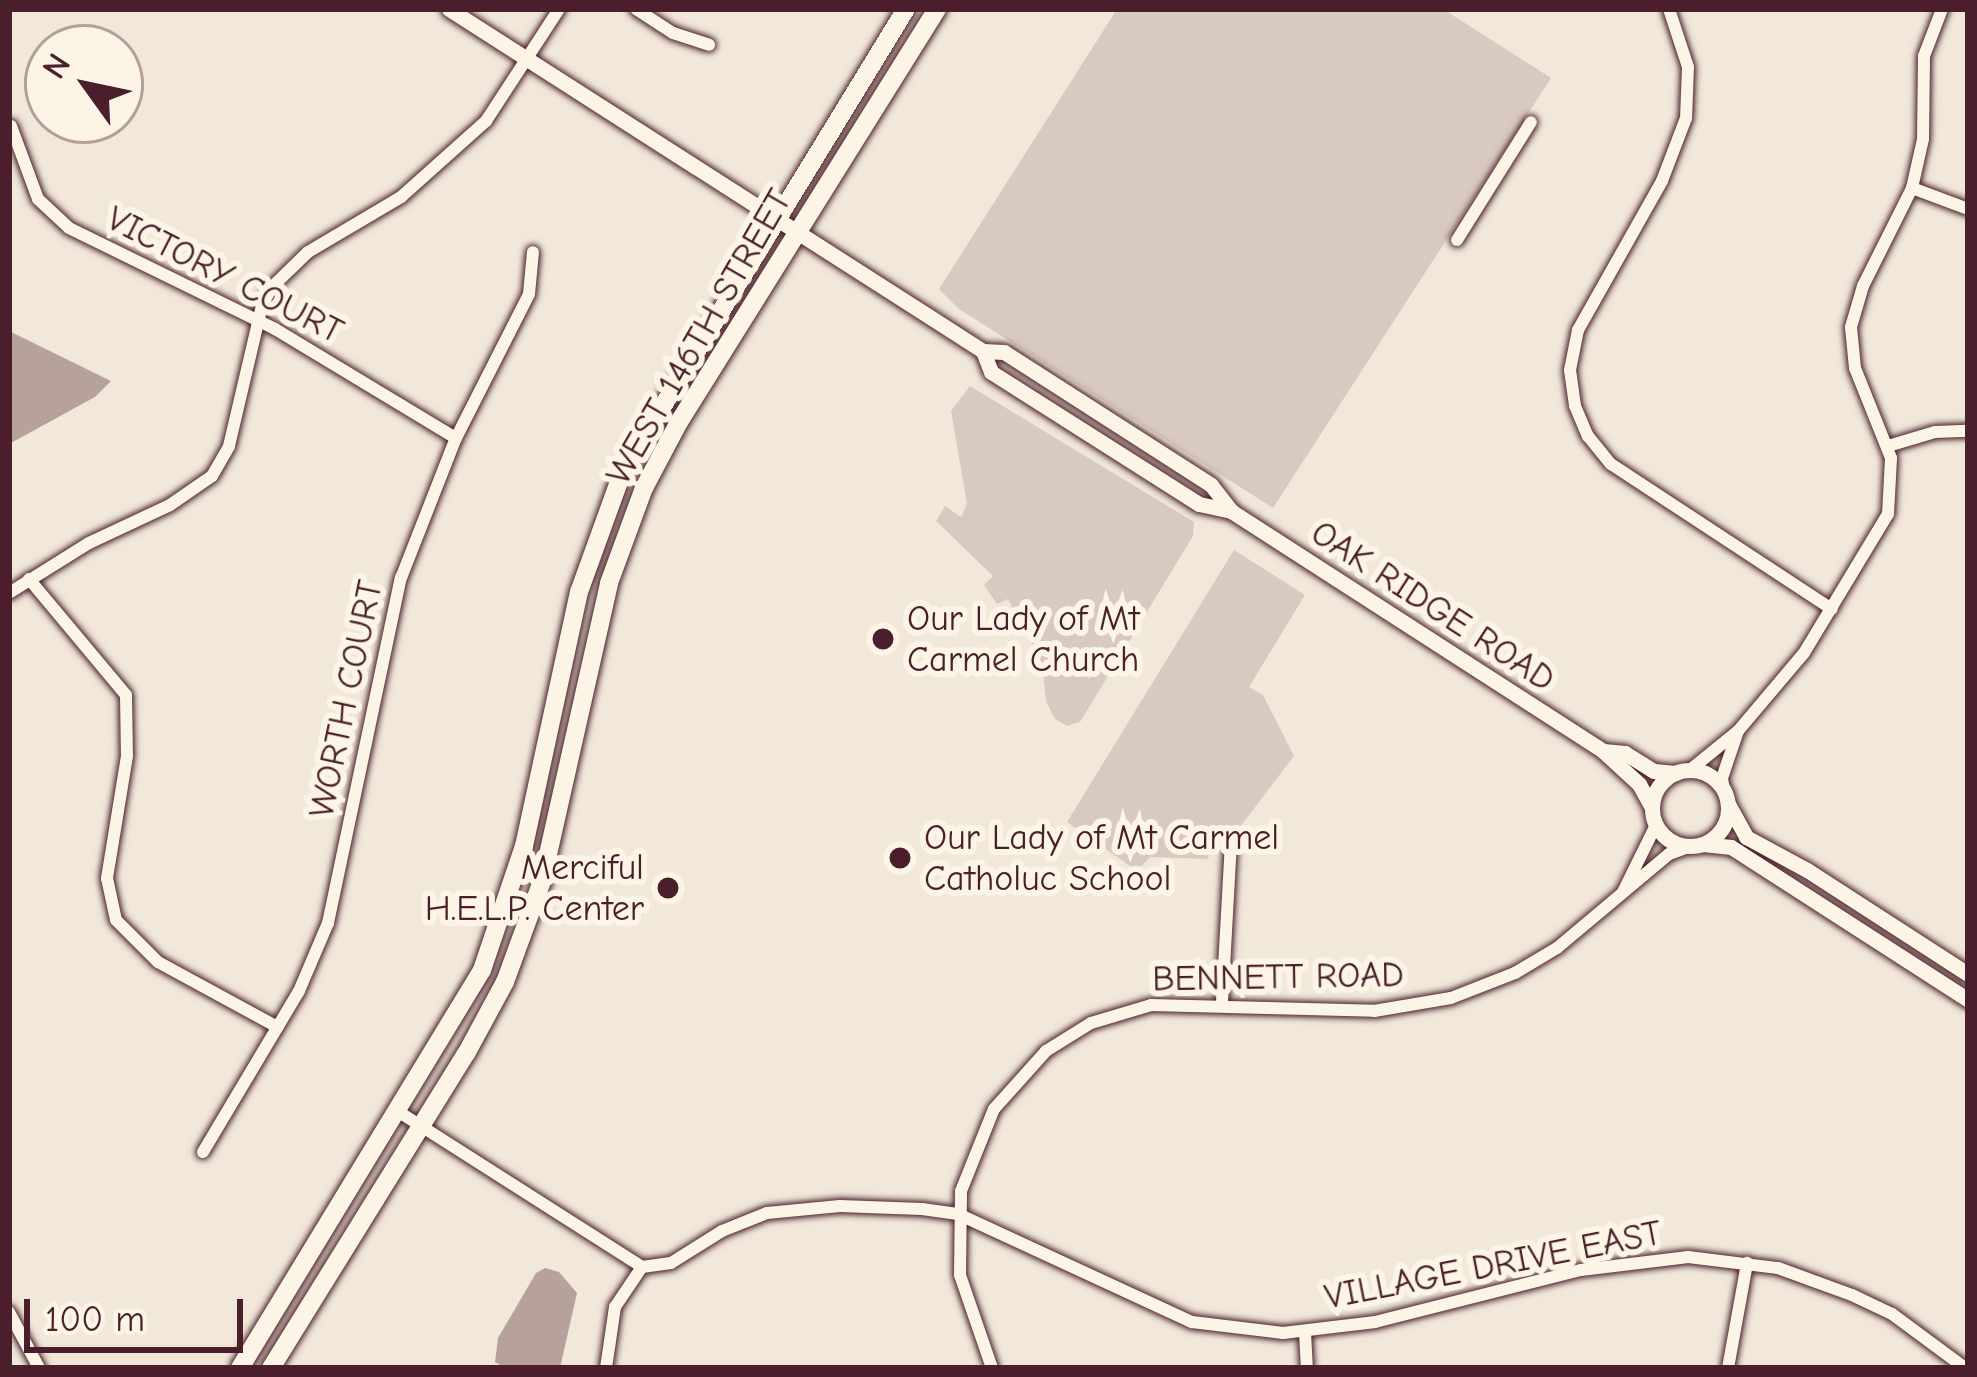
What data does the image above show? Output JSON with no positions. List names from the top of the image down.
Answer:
{
  "streets": {
    "main road": ["WEST 146TH STREET"],
    "street": [
      "VICTORY COURT",
      "OAK RIDGE ROAD",
      "WORTH COURT",
      "BENNETT ROAD",
      "VILLAGE DRIVE EAST"
    ]
  },
  "crossings": [
    ["VICTORY COURT", "WORTH COURT"],
    ["WEST 146TH STREET", "OAK RIDGE ROAD"],
    ["OAK RIDGE ROAD", "BENNETT ROAD"],
    ["BENNETT ROAD", "VILLAGE DRIVE EAST"]
  ],
  "places": ["Our Lady of Mt Carmel Church", "Our Lady of Mt Carmel Catholuc School", "Merciful H.E.L.P. Center"],
  "scale_bar": "100 m",
  "north": "top left"
}
